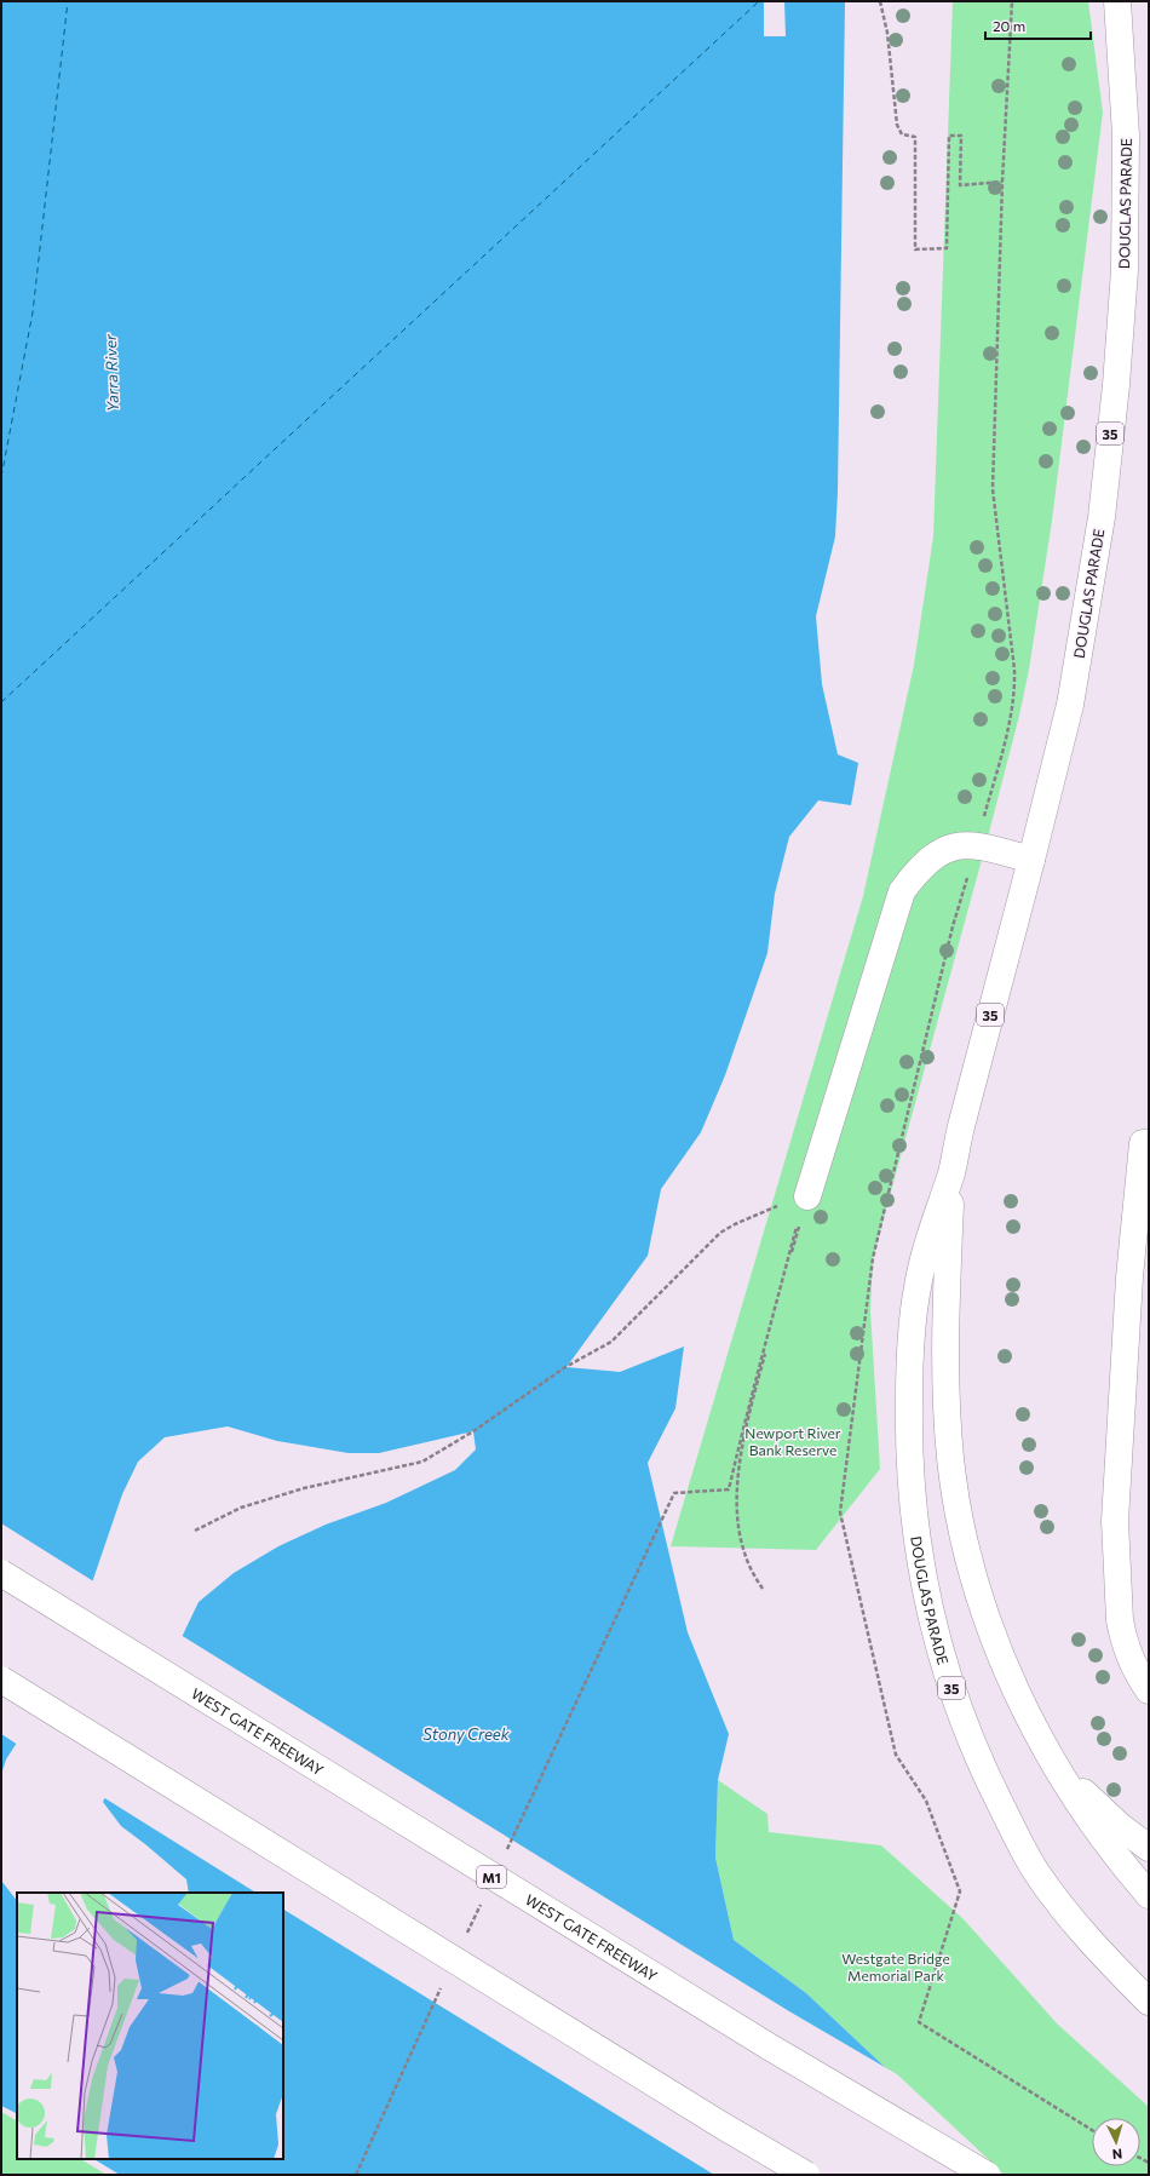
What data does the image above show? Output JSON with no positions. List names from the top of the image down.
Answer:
{
  "streets": {
    "main road": [
      "DOUGLAS PARADE",
      "35",
      "WEST GATE FREEWAY",
      "M1"
    ]
  },
  "water": ["Yarra River", "Stony Creek"],
  "parks": ["Newport River Bank Reserve", "Westgate Bridge Memorial Park"],
  "scale_bar": "20 m",
  "north": "bottom"
}
